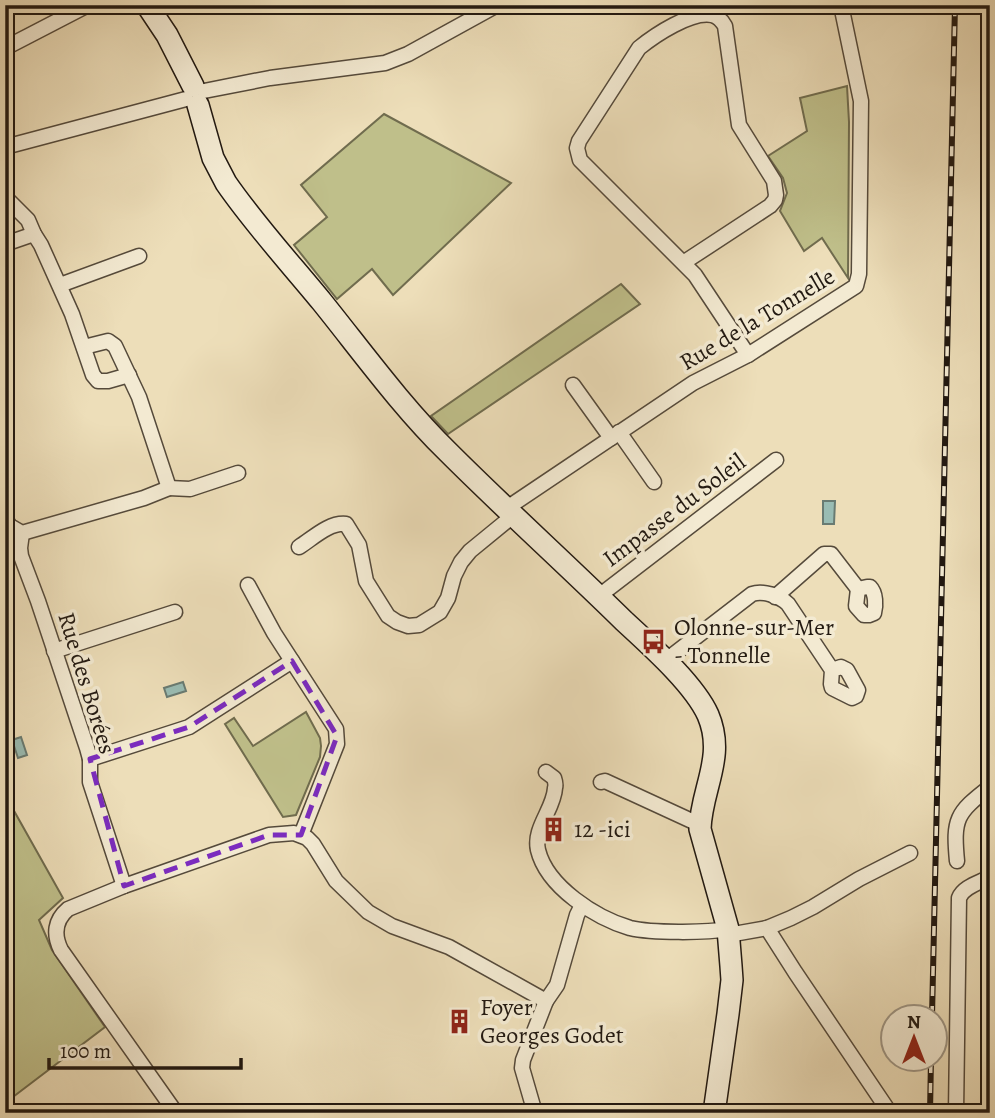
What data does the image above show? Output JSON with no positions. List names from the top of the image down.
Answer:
{
  "streets": {
    "street": ["Rue de la Tonnelle", "Impasse du Soleil", "Rue des Borées"]
  },
  "places": {
    "bus stop": ["Olonne-sur-Mer - Tonnelle"],
    "building": ["12 -ici", "Foyer Georges Godet"]
  },
  "scale_bar": "100 m",
  "north": "top"
}
